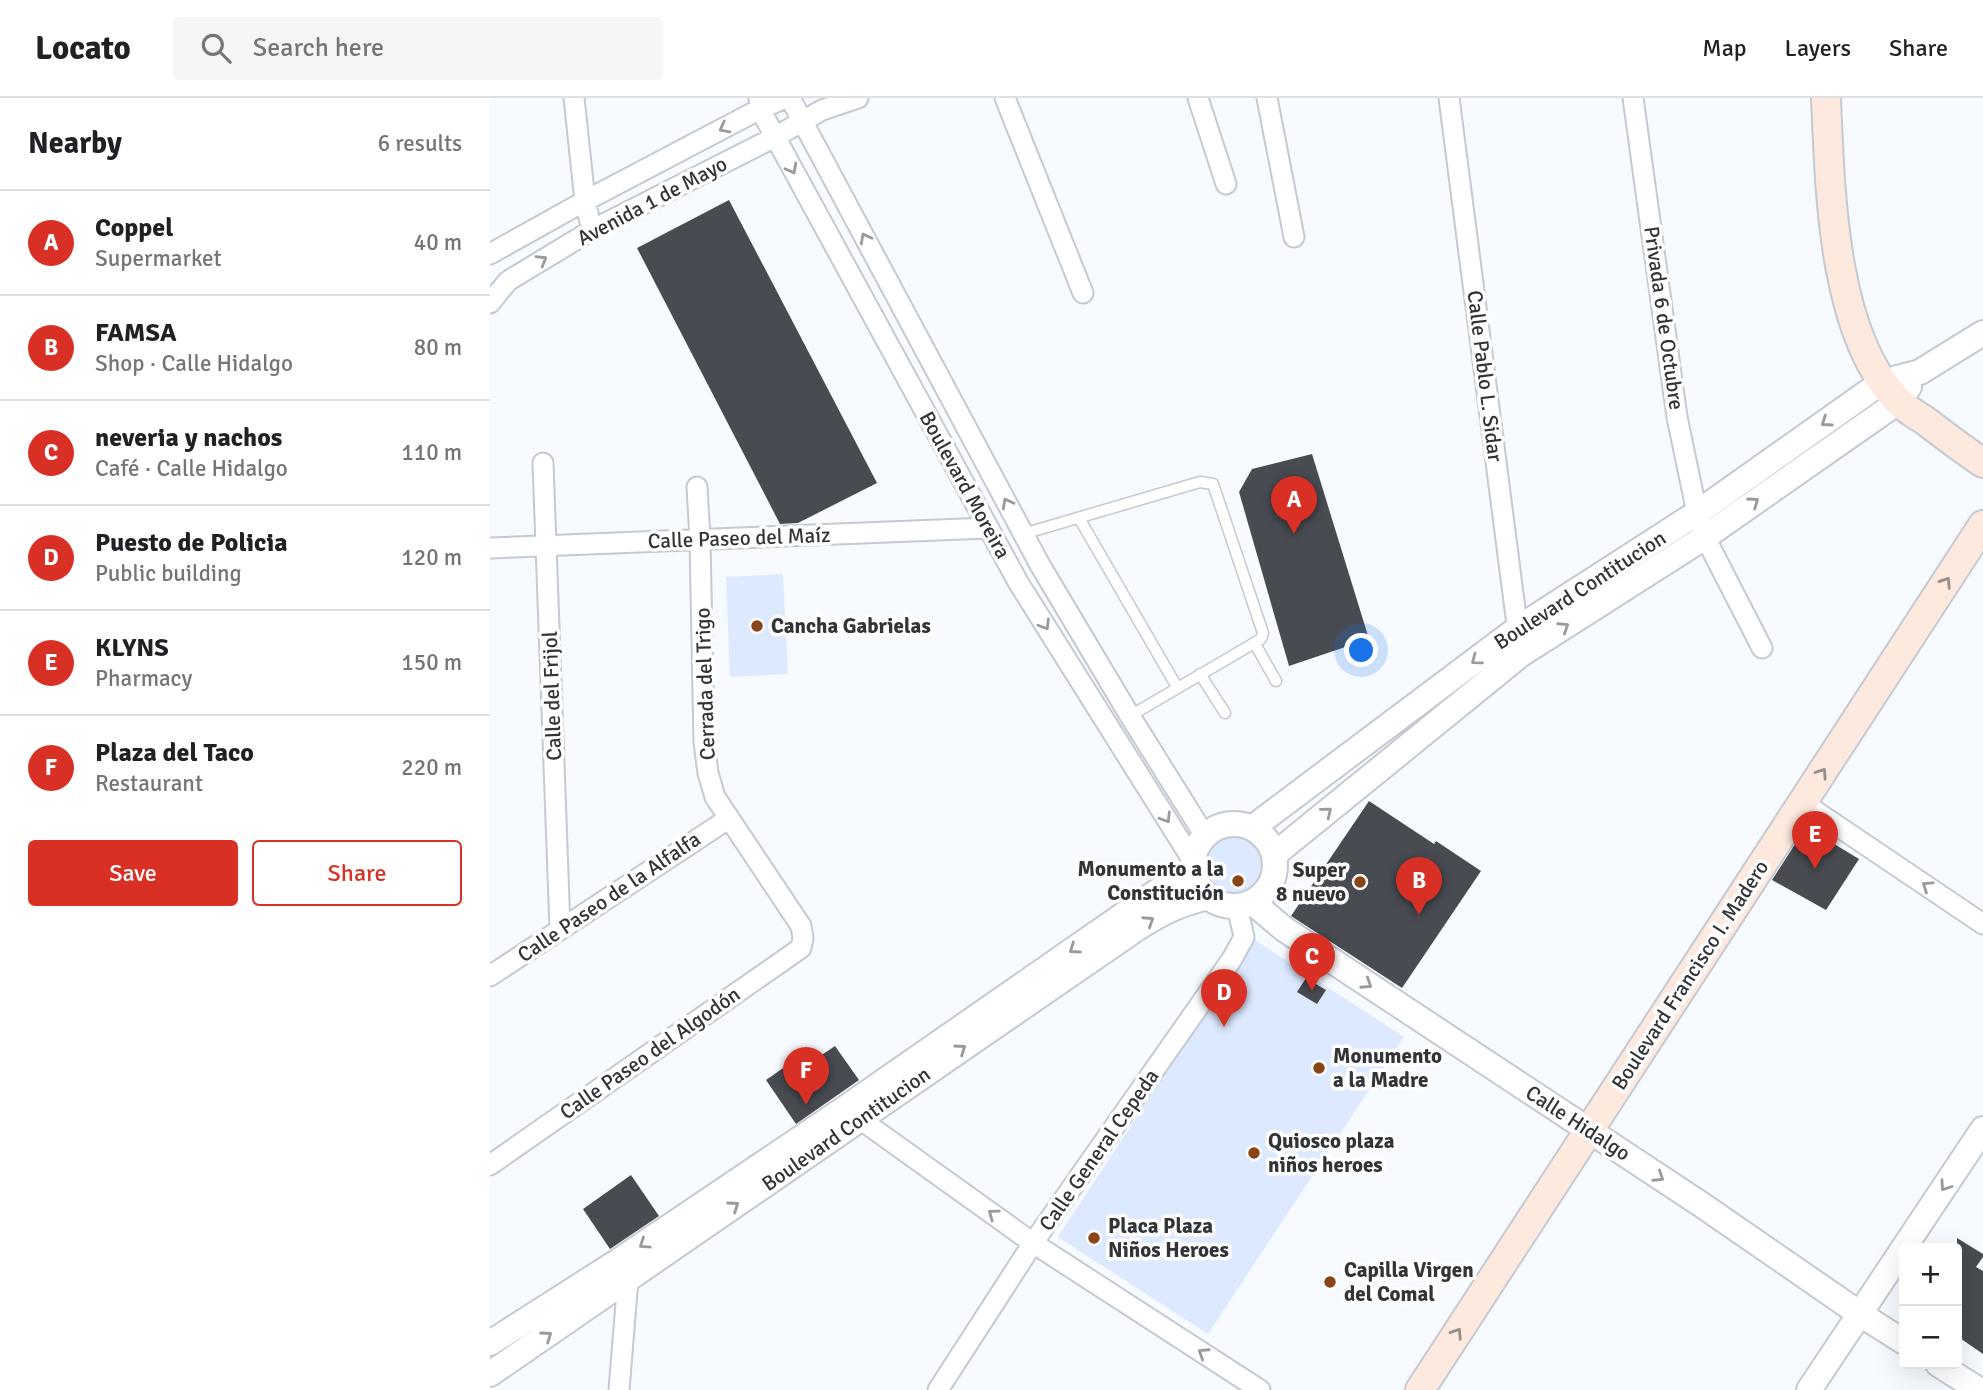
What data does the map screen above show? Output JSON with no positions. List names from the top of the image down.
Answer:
{
  "streets": {
    "main road": ["Boulevard Francisco I. Madero"],
    "street": [
      "Avenida 1 de Mayo",
      "Privada 6 de Octubre",
      "Calle Pablo L. Sidar",
      "Boulevard Moreira",
      "Calle Paseo del Maíz",
      "Boulevard Contitucion",
      "Cerrada del Trigo",
      "Calle del Frijol",
      "Calle Paseo de la Alfalfa",
      "Calle Paseo del Algodón",
      "Calle Hidalgo",
      "Calle General Cepeda"
    ]
  },
  "crossings": [
    ["Avenida 1 de Mayo", "Boulevard Moreira"],
    ["Privada 6 de Octubre", "Boulevard Contitucion"],
    ["Calle Pablo L. Sidar", "Boulevard Contitucion"],
    ["Boulevard Moreira", "Calle Paseo del Maíz"],
    ["Boulevard Moreira", "Boulevard Contitucion"],
    ["Boulevard Moreira", "Calle Hidalgo"],
    ["Boulevard Moreira", "Calle General Cepeda"],
    ["Calle Paseo del Maíz", "Cerrada del Trigo"],
    ["Calle Paseo del Maíz", "Calle del Frijol"],
    ["Boulevard Contitucion", "Calle Hidalgo"],
    ["Boulevard Contitucion", "Calle General Cepeda"],
    ["Cerrada del Trigo", "Calle Paseo de la Alfalfa"],
    ["Cerrada del Trigo", "Calle Paseo del Algodón"],
    ["Calle del Frijol", "Calle Paseo de la Alfalfa"],
    ["Boulevard Francisco I. Madero", "Calle Hidalgo"],
    ["Calle Hidalgo", "Calle General Cepeda"]
  ],
  "one_way": ["Boulevard Francisco I. Madero", "Calle Hidalgo"],
  "places": [
    "Cancha Gabrielas",
    "Monumento a la Constitución",
    "Super 8 nuevo",
    "Monumento a la Madre",
    "Quiosco plaza niños heroes",
    "Placa Plaza Niños Heroes",
    "Capilla Virgen del Comal"
  ],
  "page": {
    "header": "Locato",
    "search": "Search here",
    "nav": ["Map", "Layers", "Share"],
    "heading": ["Nearby", "6 results"],
    "list": [
      {
        "mark": "A",
        "name": "Coppel",
        "note": "Supermarket",
        "value": "40 m"
      },
      {
        "mark": "B",
        "name": "FAMSA",
        "note": "Shop · Calle Hidalgo",
        "value": "80 m"
      },
      {
        "mark": "C",
        "name": "neveria y nachos",
        "note": "Café · Calle Hidalgo",
        "value": "110 m"
      },
      {
        "mark": "D",
        "name": "Puesto de Policia",
        "note": "Public building",
        "value": "120 m"
      },
      {
        "mark": "E",
        "name": "KLYNS",
        "note": "Pharmacy",
        "value": "150 m"
      },
      {
        "mark": "F",
        "name": "Plaza del Taco",
        "note": "Restaurant",
        "value": "220 m"
      }
    ],
    "pins": [
      "A",
      "E",
      "B",
      "C",
      "D",
      "F"
    ],
    "buttons": ["Save", "Share"],
    "map_buttons": ["+", "−"]
  }
}
